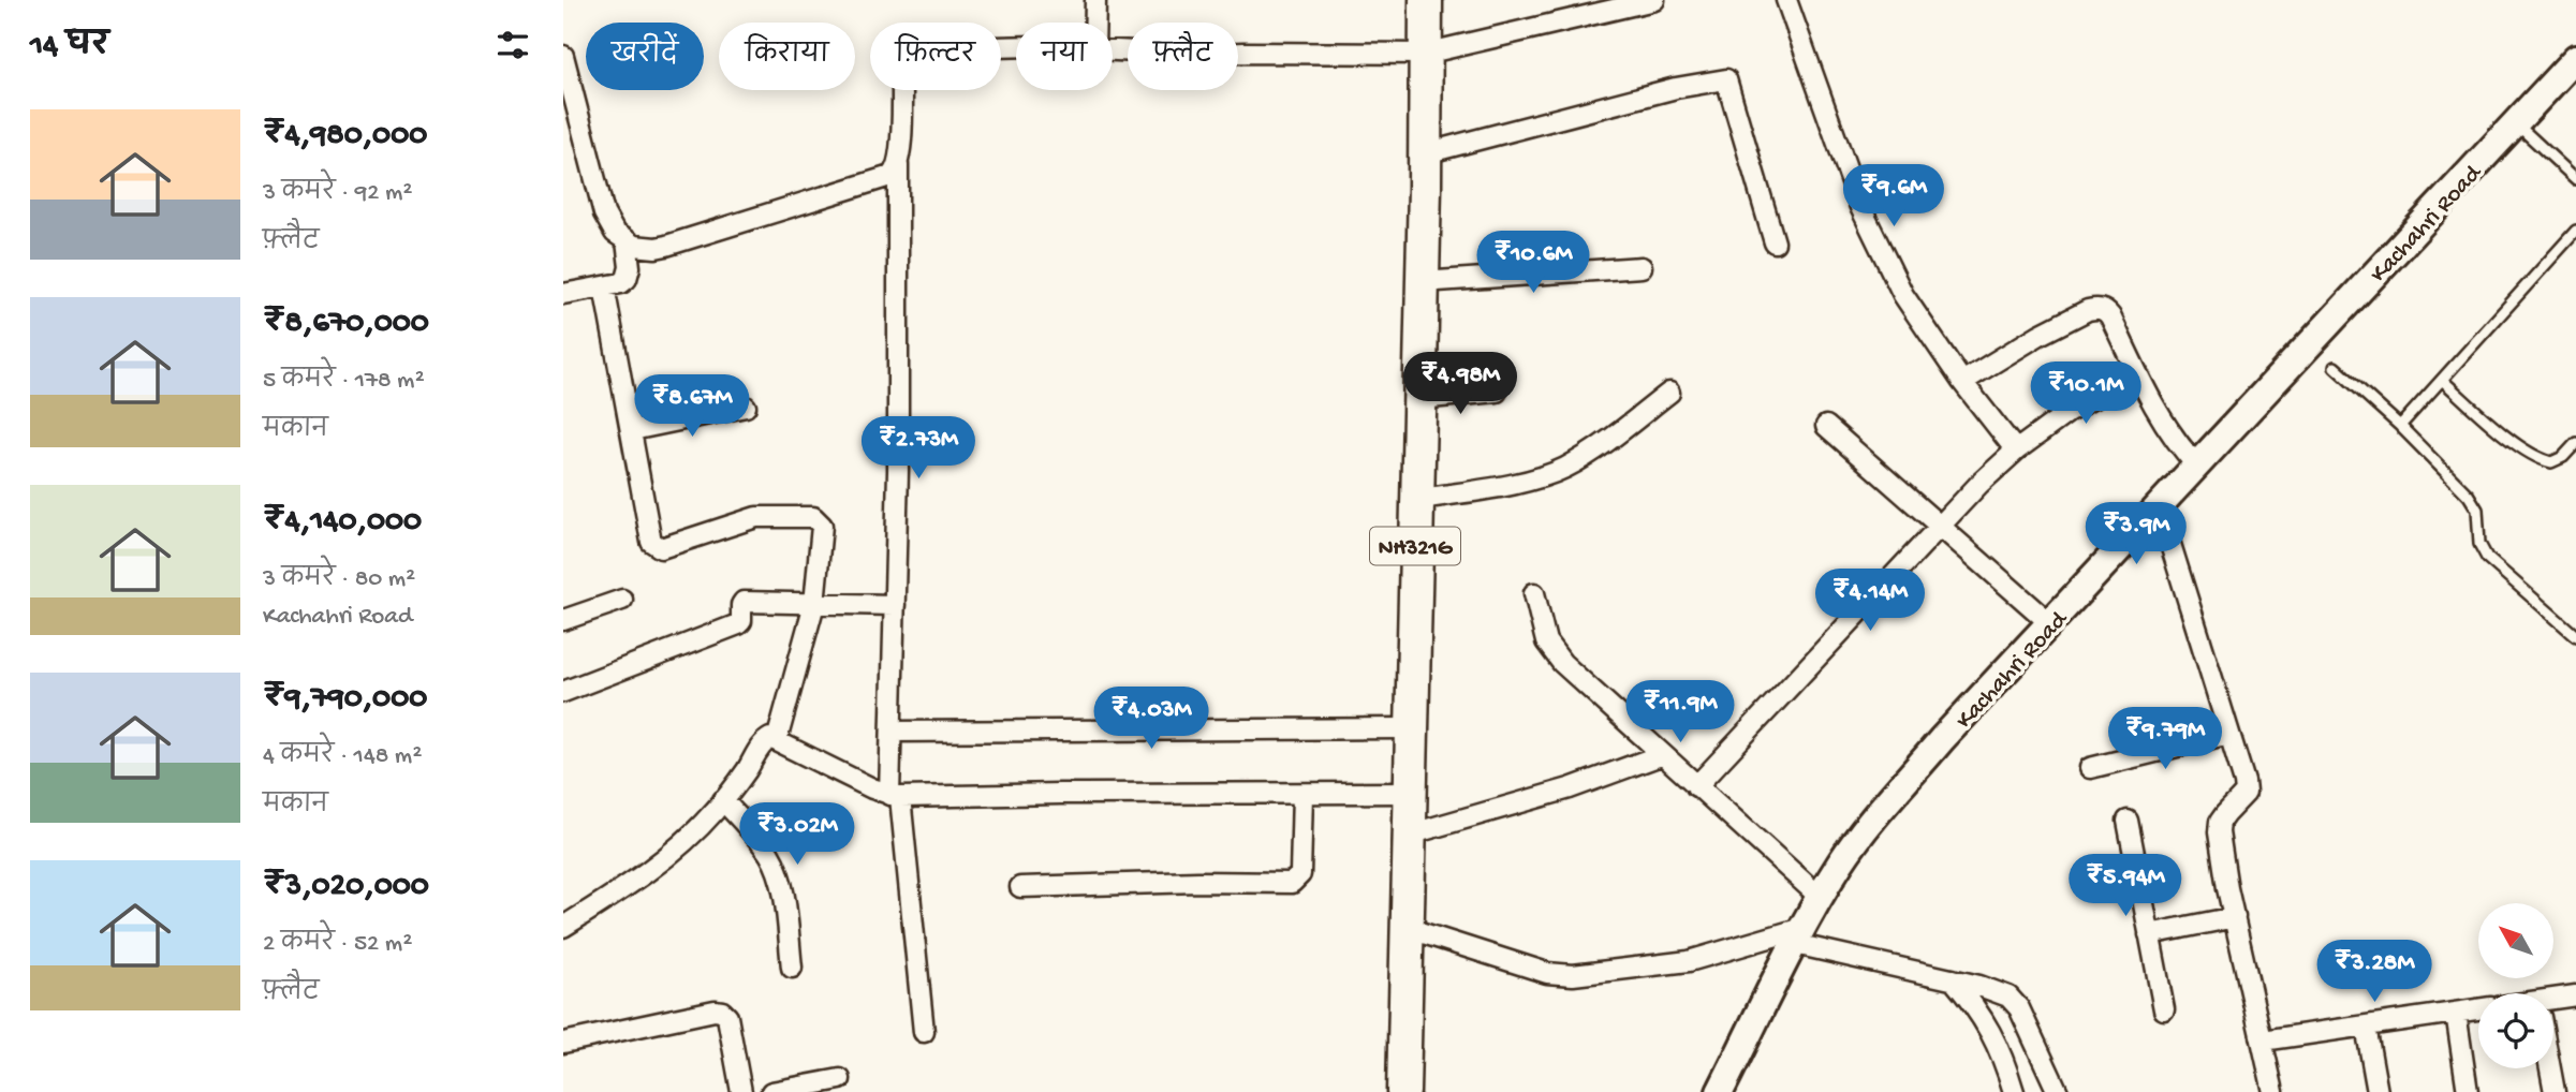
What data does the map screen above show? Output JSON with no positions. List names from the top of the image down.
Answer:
{
  "streets": {
    "highway": ["NH321G"],
    "main road": ["Kachahri Road"]
  },
  "north": "top left",
  "page": {
    "heading": "14 घर",
    "chip": [
      "खरीदें",
      "किराया",
      "फ़िल्टर",
      "नया",
      "फ़्लैट"
    ],
    "list": [
      {
        "name": "₹4,980,000",
        "note": "3 कमरे · 92 m² · फ़्लैट"
      },
      {
        "name": "₹8,670,000",
        "note": "5 कमरे · 178 m² · मकान"
      },
      {
        "name": "₹4,140,000",
        "note": "3 कमरे · 80 m² · Kachahri Road"
      },
      {
        "name": "₹9,790,000",
        "note": "4 कमरे · 148 m² · मकान"
      },
      {
        "name": "₹3,020,000",
        "note": "2 कमरे · 52 m² · फ़्लैट"
      }
    ],
    "price": [
      "₹9.6M",
      "₹10.6M",
      "₹4.98M",
      "₹10.1M",
      "₹8.67M",
      "₹2.73M",
      "₹3.9M",
      "₹4.14M",
      "₹11.9M",
      "₹4.03M",
      "₹9.79M",
      "₹3.02M",
      "₹5.94M",
      "₹3.28M"
    ]
  }
}
